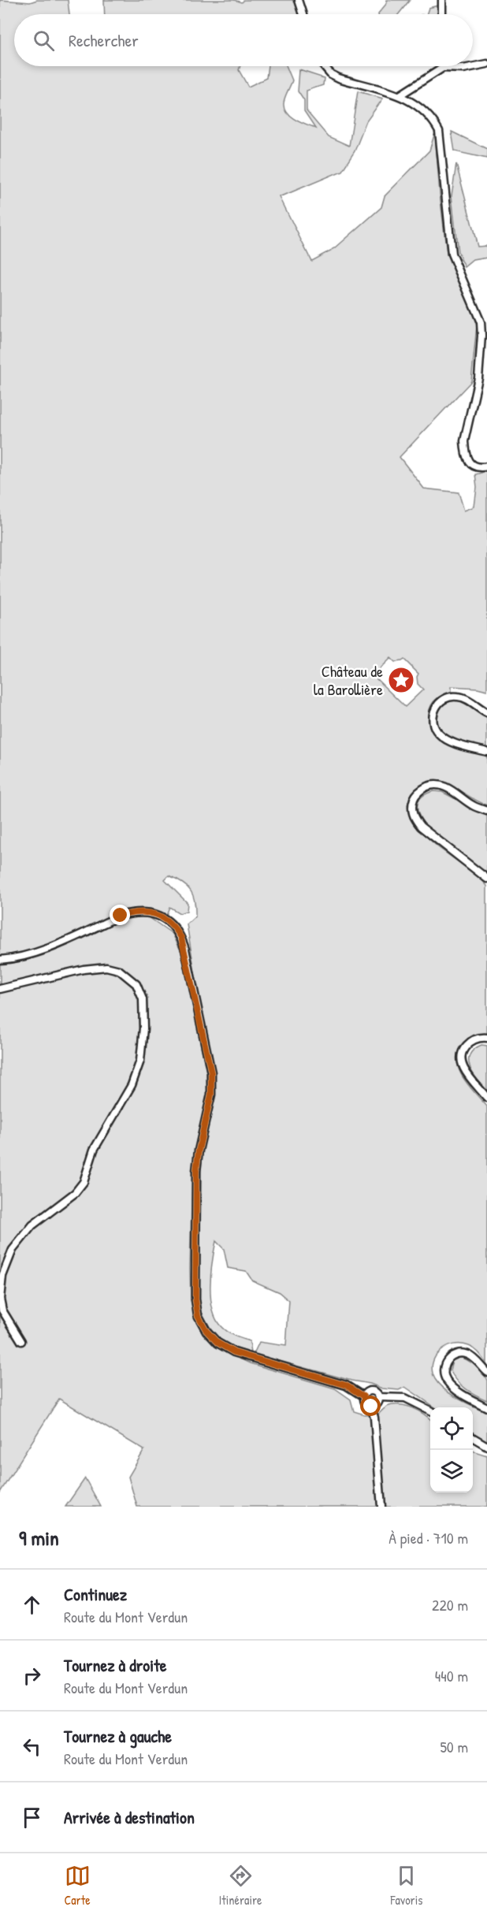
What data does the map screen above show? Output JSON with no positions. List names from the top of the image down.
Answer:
{
  "places": {
    "place": ["Château de la Barollière"]
  },
  "page": {
    "search": "Rechercher",
    "heading": ["9 min", "À pied · 710 m"],
    "list": [
      ["Continuez", "Route du Mont Verdun", "220 m"],
      ["Tournez à droite", "Route du Mont Verdun", "440 m"],
      ["Tournez à gauche", "Route du Mont Verdun", "50 m"],
      "Arrivée à destination"
    ],
    "nav": ["Carte", "Itinéraire", "Favoris"]
  }
}
